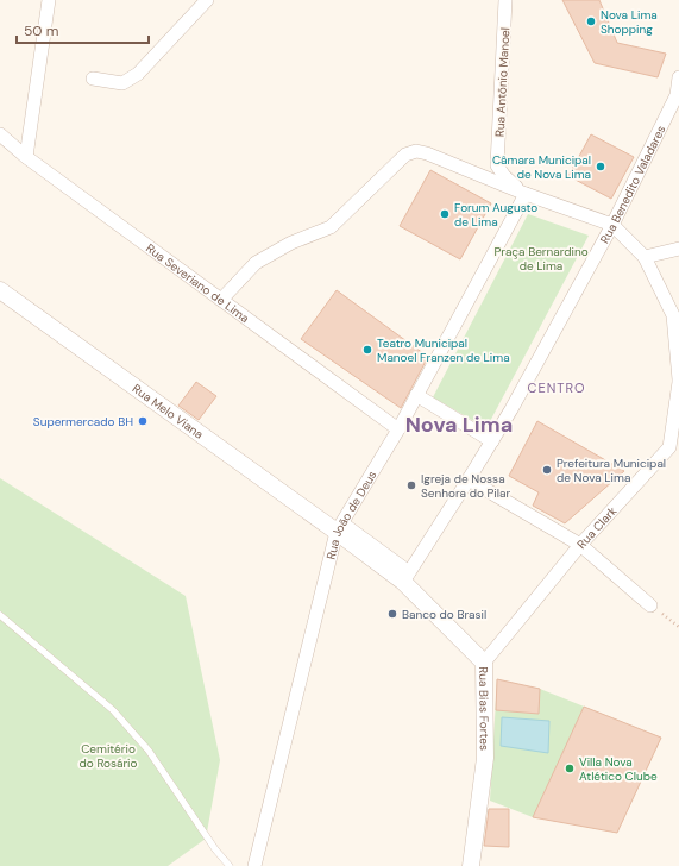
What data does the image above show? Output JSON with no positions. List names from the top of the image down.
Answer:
{
  "streets": {
    "street": [
      "Rua Antônio Manoel",
      "Rua Benedito Valadares",
      "Rua Severiano de Lima",
      "Rua Melo Viana",
      "Rua João de Deus",
      "Rua Clark",
      "Rua Bias Fortes"
    ]
  },
  "crossings": [
    ["Rua Benedito Valadares", "Rua Clark"],
    ["Rua Benedito Valadares", "Rua Bias Fortes"],
    ["Rua Severiano de Lima", "Rua João de Deus"],
    ["Rua Severiano de Lima", "Rua Clark"],
    ["Rua Melo Viana", "Rua João de Deus"],
    ["Rua Melo Viana", "Rua Bias Fortes"],
    ["Rua João de Deus", "Rua Clark"],
    ["Rua João de Deus", "Rua Bias Fortes"],
    ["Rua Clark", "Rua Bias Fortes"]
  ],
  "districts": ["CENTRO", "Nova Lima"],
  "parks": ["Praça Bernardino de Lima", "Cemitério do Rosário"],
  "places": [
    "Nova Lima Shopping",
    "Câmara Municipal de Nova Lima",
    "Forum Augusto de Lima",
    "Teatro Municipal Manoel Franzen de Lima",
    "Supermercado BH",
    "Prefeitura Municipal de Nova Lima",
    "Igreja de Nossa Senhora do Pilar",
    "Banco do Brasil",
    "Villa Nova Atlético Clube"
  ],
  "scale_bar": "50 m"
}
